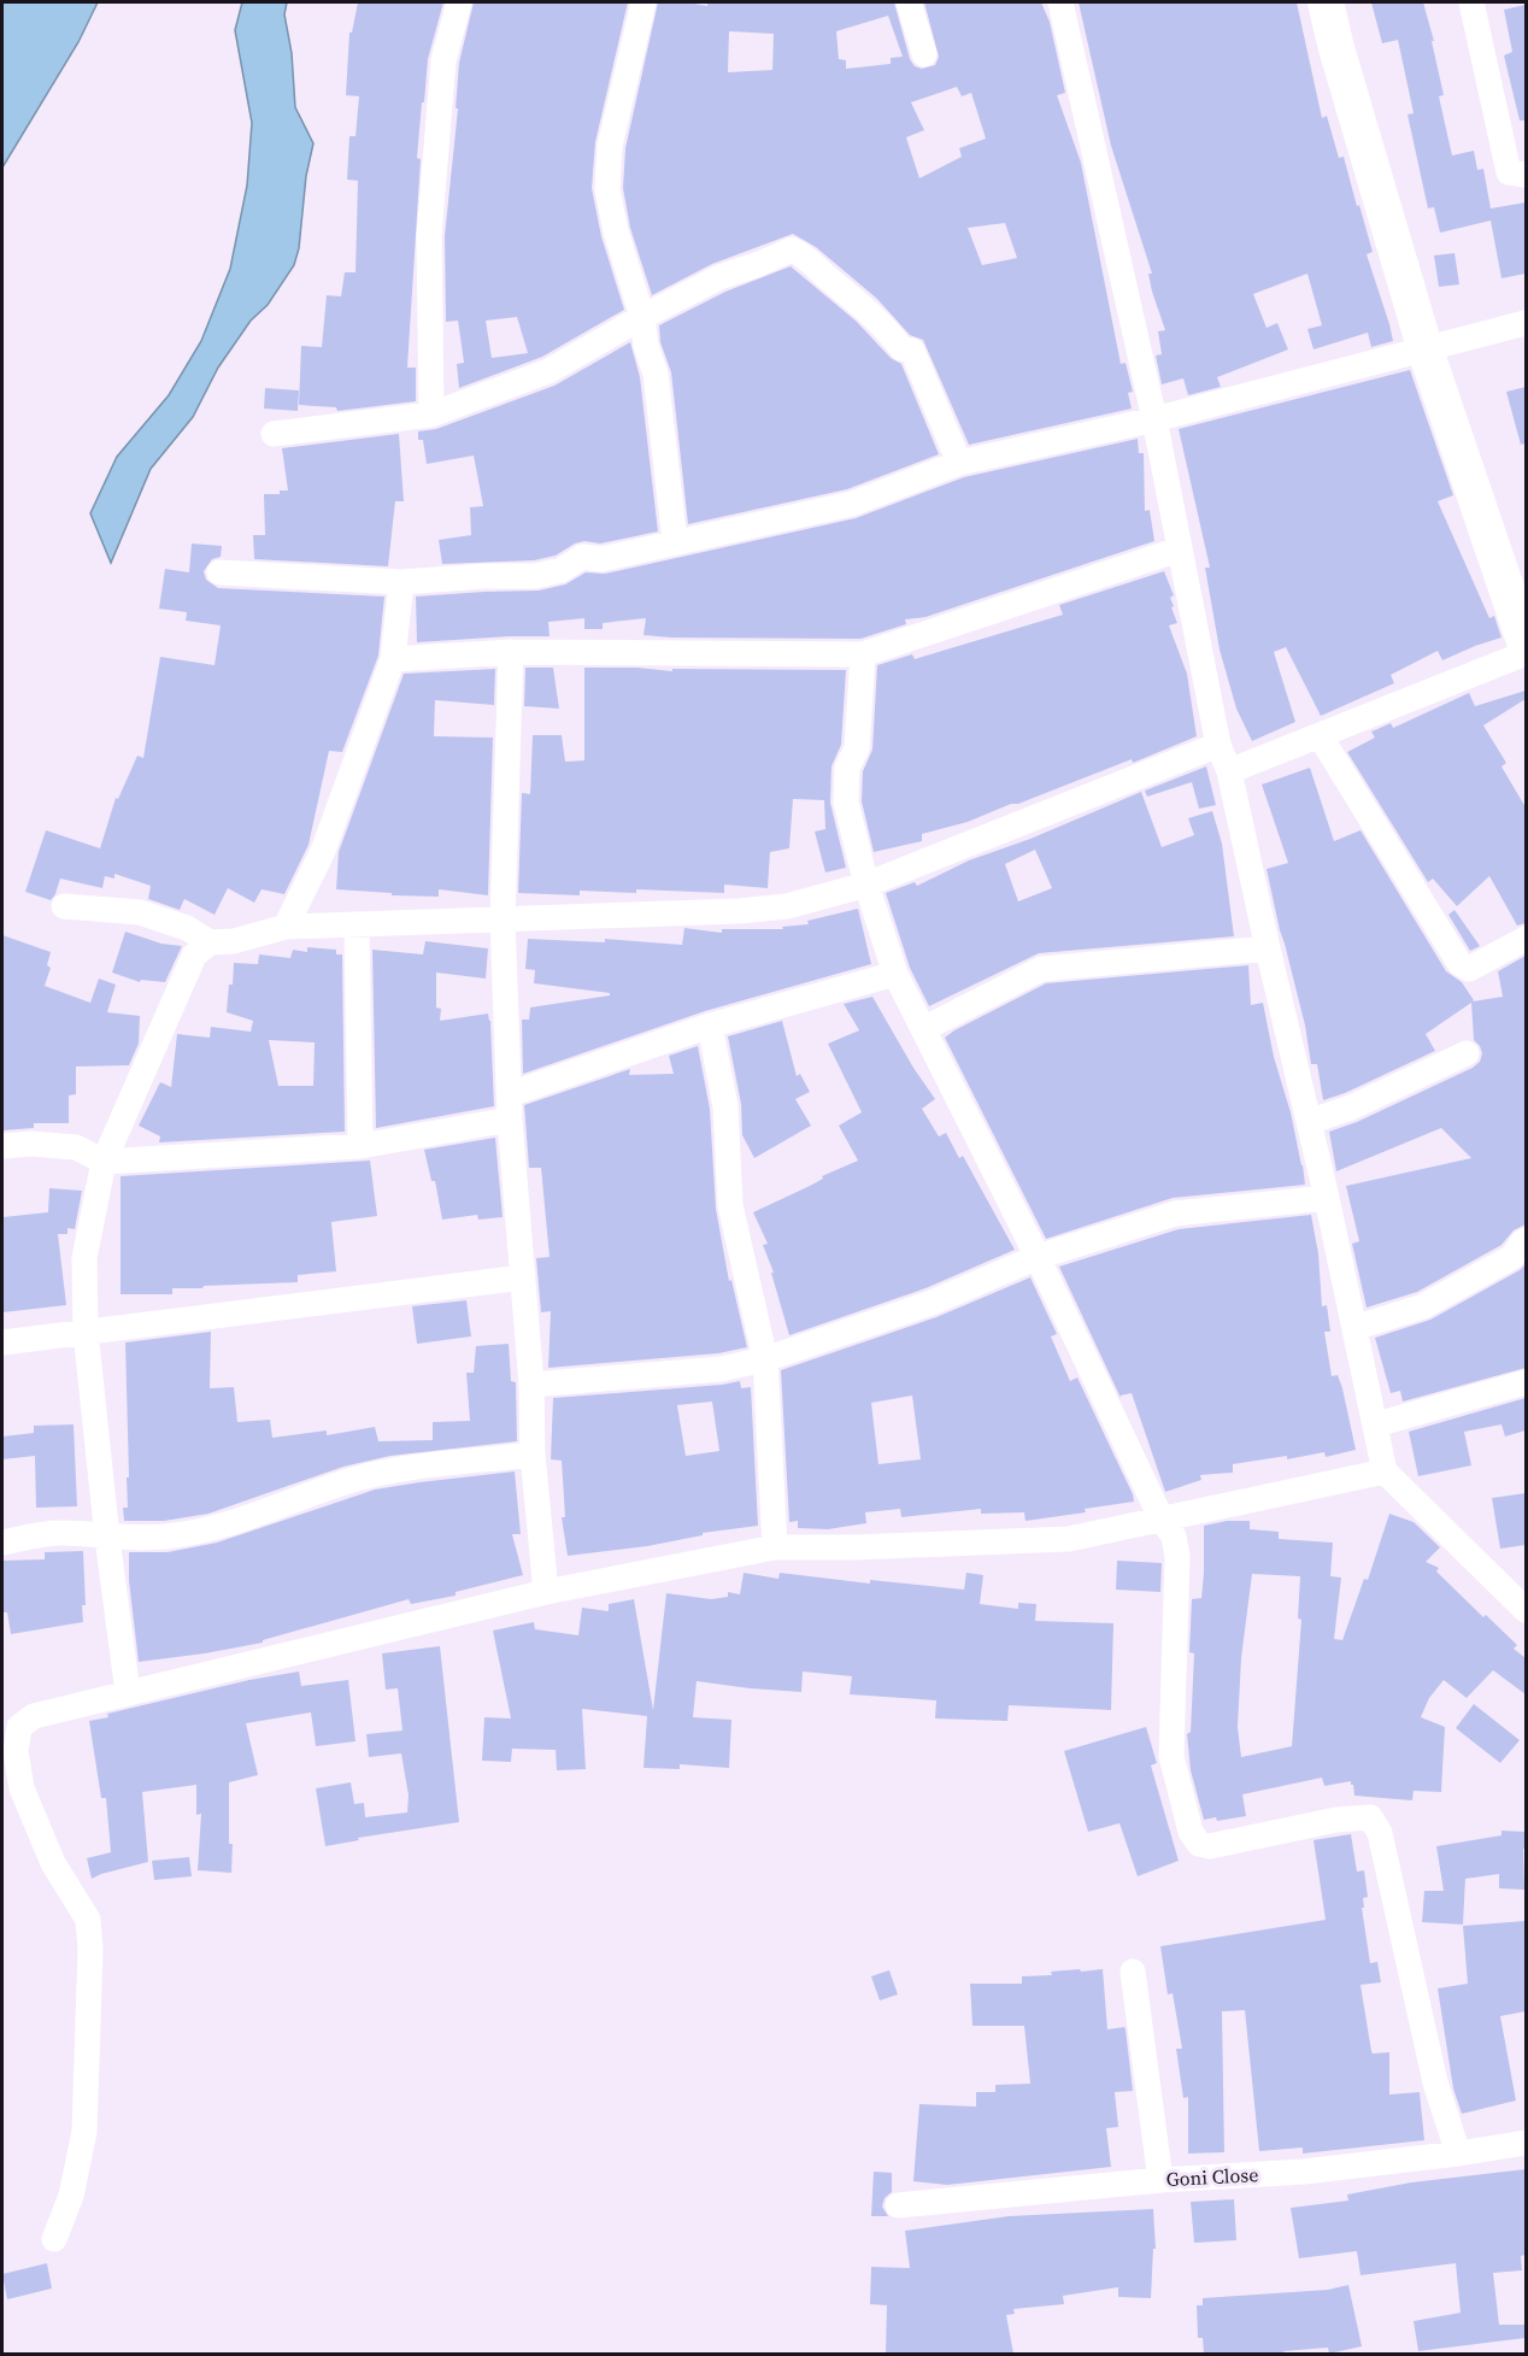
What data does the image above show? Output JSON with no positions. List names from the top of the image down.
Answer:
{
  "streets": {
    "street": ["Goni Close"]
  }
}
